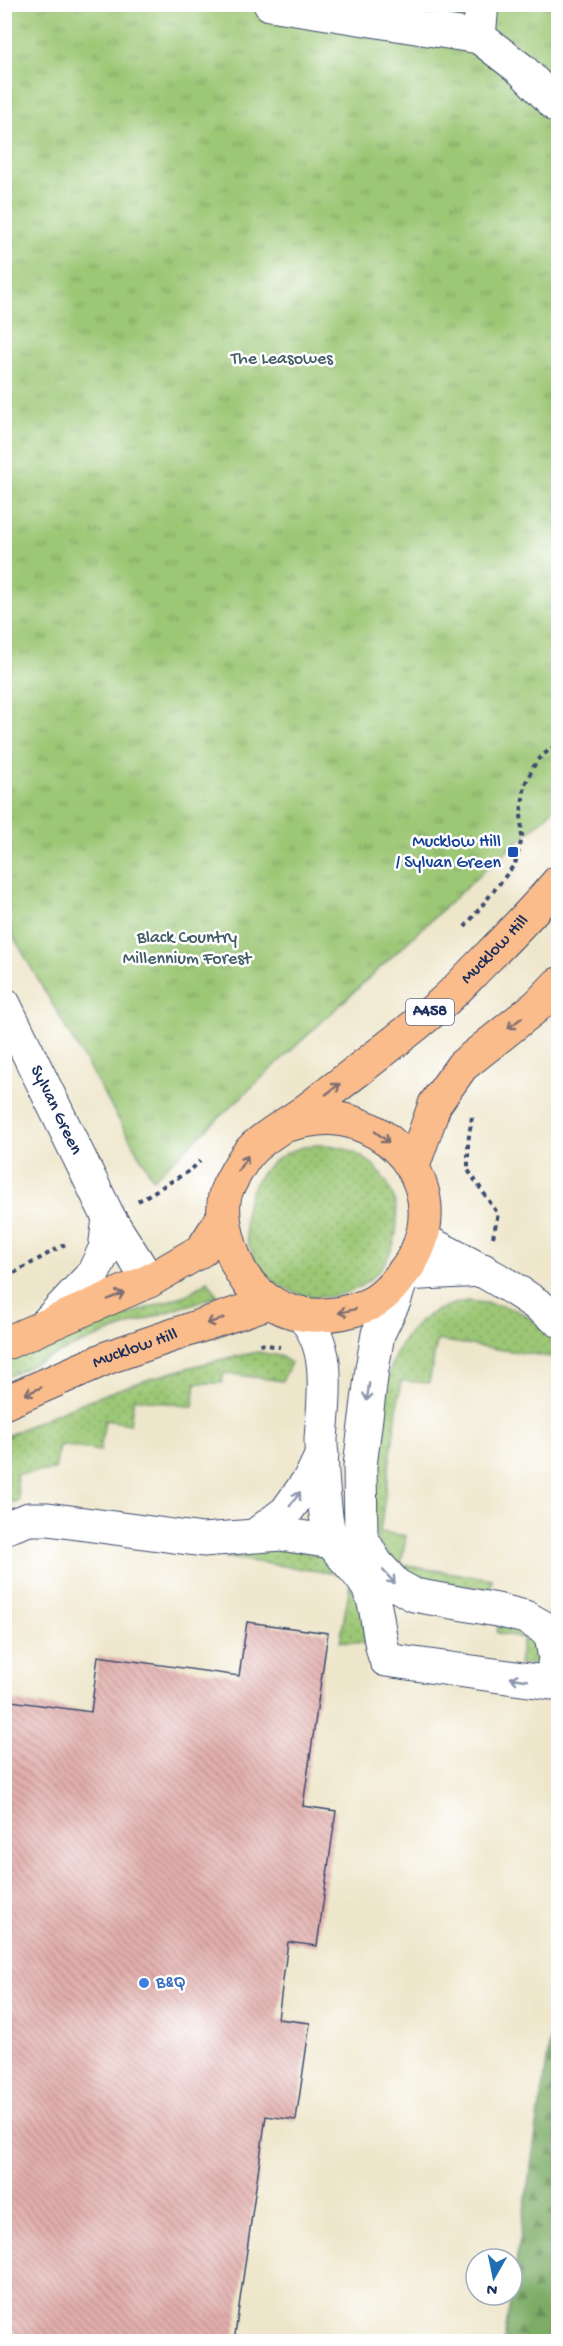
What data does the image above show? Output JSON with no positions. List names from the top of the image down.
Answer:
{
  "streets": {
    "highway": ["Mucklow Hill", "A458"],
    "street": ["Sylvan Green"]
  },
  "crossings": [
    ["Mucklow Hill", "Sylvan Green"]
  ],
  "parks": ["The Leasowes", "Black Country Millennium Forest"],
  "places": {
    "transit": ["Mucklow Hill / Sylvan Green"],
    "other": ["B&Q"]
  },
  "north": "bottom"
}
